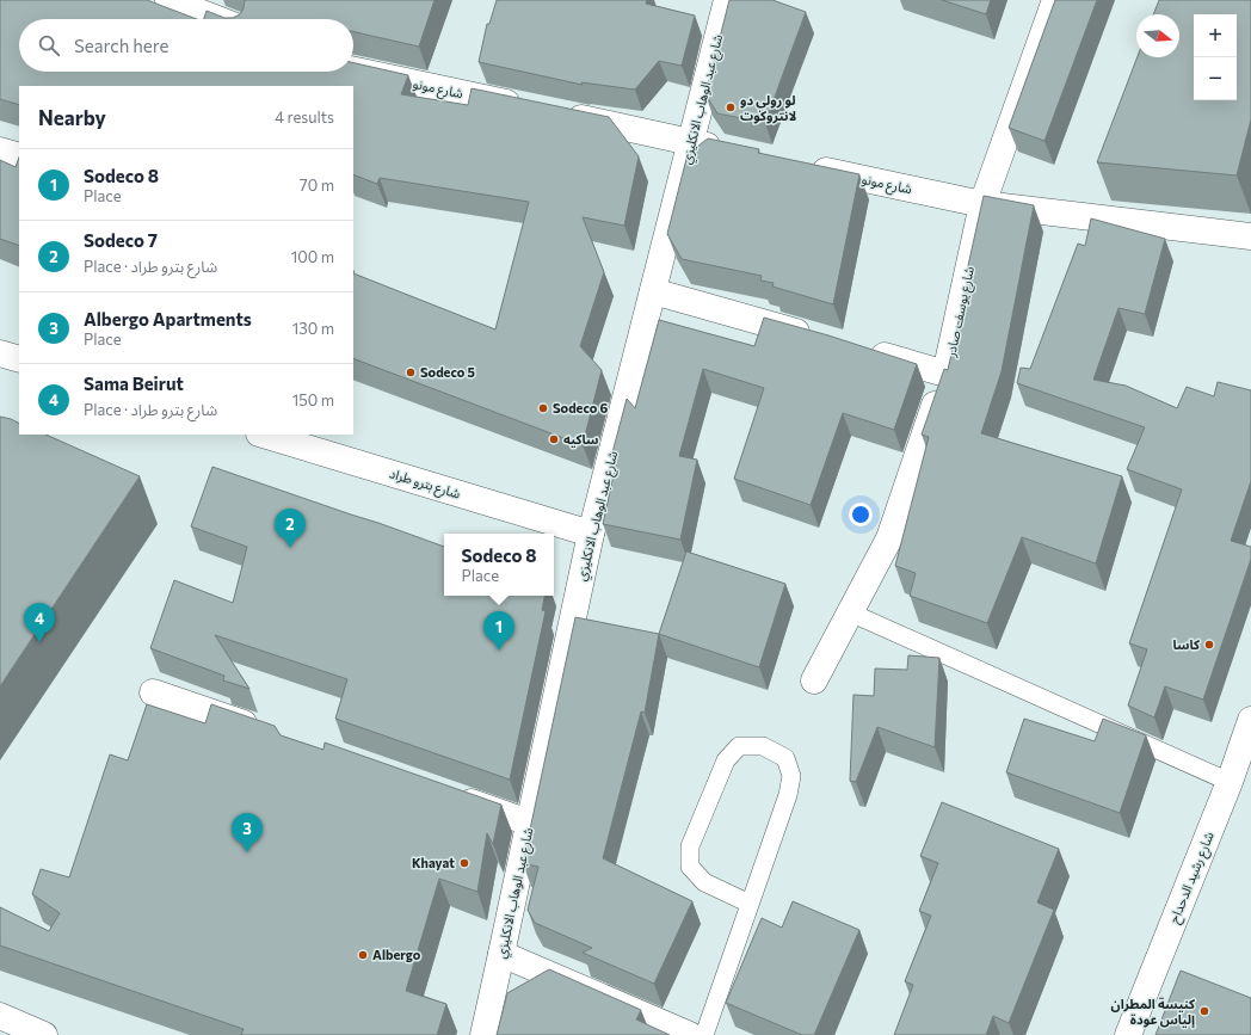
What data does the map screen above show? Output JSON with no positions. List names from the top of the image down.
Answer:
{
  "streets": {
    "street": [
      "شارع مونو",
      "شارع عبد الوهاب الانكليزي",
      "شارع يوسف صادر",
      "شارع بترو طراد",
      "شارع رشيد الدحداح"
    ]
  },
  "crossings": [
    ["شارع مونو", "شارع يوسف صادر"],
    ["شارع عبد الوهاب الانكليزي", "شارع بترو طراد"]
  ],
  "places": [
    "لو رولي دو لانتروكوت",
    "Sodeco 5",
    "Sodeco 6",
    "ساكيه",
    "كاسا",
    "Khayat",
    "Albergo",
    "كنيسة المطران إلياس عودة"
  ],
  "north": "right",
  "page": {
    "map_buttons": ["+", "−"],
    "search": "Search here",
    "heading": ["Nearby", "4 results"],
    "list": [
      {
        "mark": "1",
        "name": "Sodeco 8",
        "note": "Place",
        "value": "70 m"
      },
      {
        "mark": "2",
        "name": "Sodeco 7",
        "note": "Place · شارع بترو طراد",
        "value": "100 m"
      },
      {
        "mark": "3",
        "name": "Albergo Apartments",
        "note": "Place",
        "value": "130 m"
      },
      {
        "mark": "4",
        "name": "Sama Beirut",
        "note": "Place · شارع بترو طراد",
        "value": "150 m"
      }
    ],
    "pins": [
      "2",
      "4",
      "1",
      "3"
    ],
    "popup": ["Sodeco 8", "Place"]
  }
}
